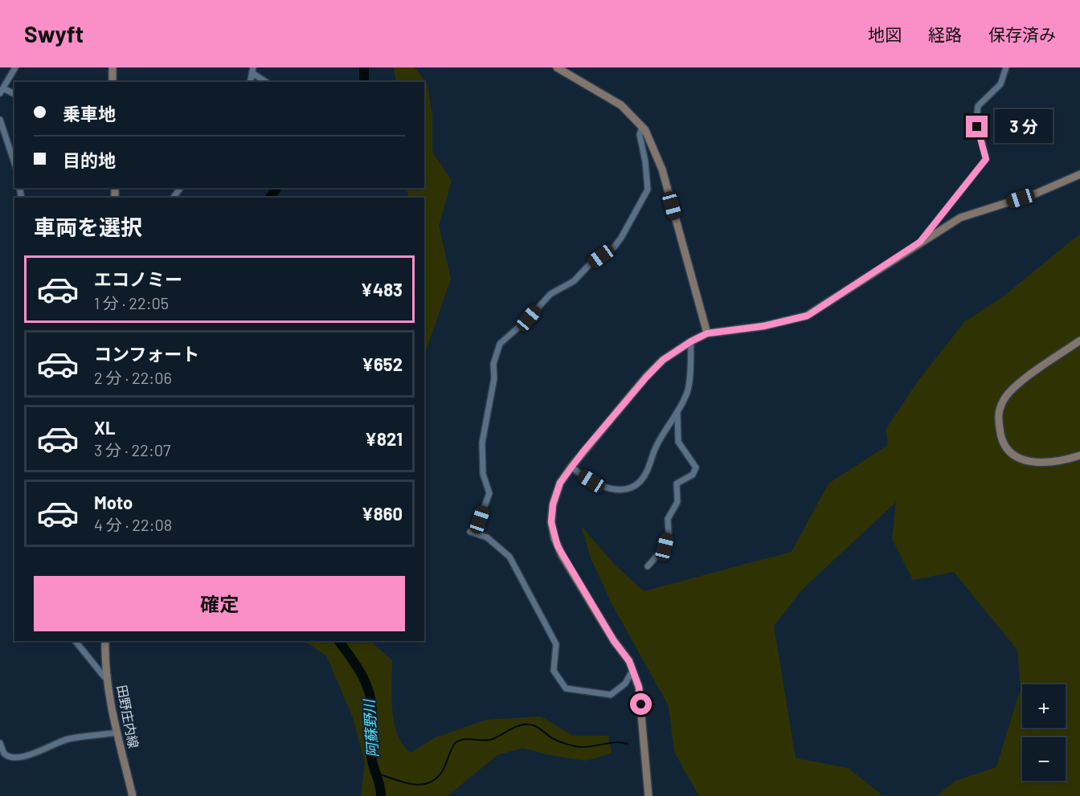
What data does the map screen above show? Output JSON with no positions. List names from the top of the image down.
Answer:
{
  "streets": {
    "street": ["田野庄内線"]
  },
  "water": ["阿蘇野川"],
  "page": {
    "header": "Swyft",
    "nav": ["地図", "経路", "保存済み"],
    "banner": ["乗車地", "目的地"],
    "bubble": "3 分",
    "heading": "車両を選択",
    "list": [
      {
        "name": "エコノミー",
        "note": "1 分 · 22:05",
        "value": "¥483"
      },
      {
        "name": "コンフォート",
        "note": "2 分 · 22:06",
        "value": "¥652"
      },
      {
        "name": "XL",
        "note": "3 分 · 22:07",
        "value": "¥821"
      },
      {
        "name": "Moto",
        "note": "4 分 · 22:08",
        "value": "¥860"
      }
    ],
    "buttons": "確定",
    "map_buttons": ["+", "−"]
  }
}
